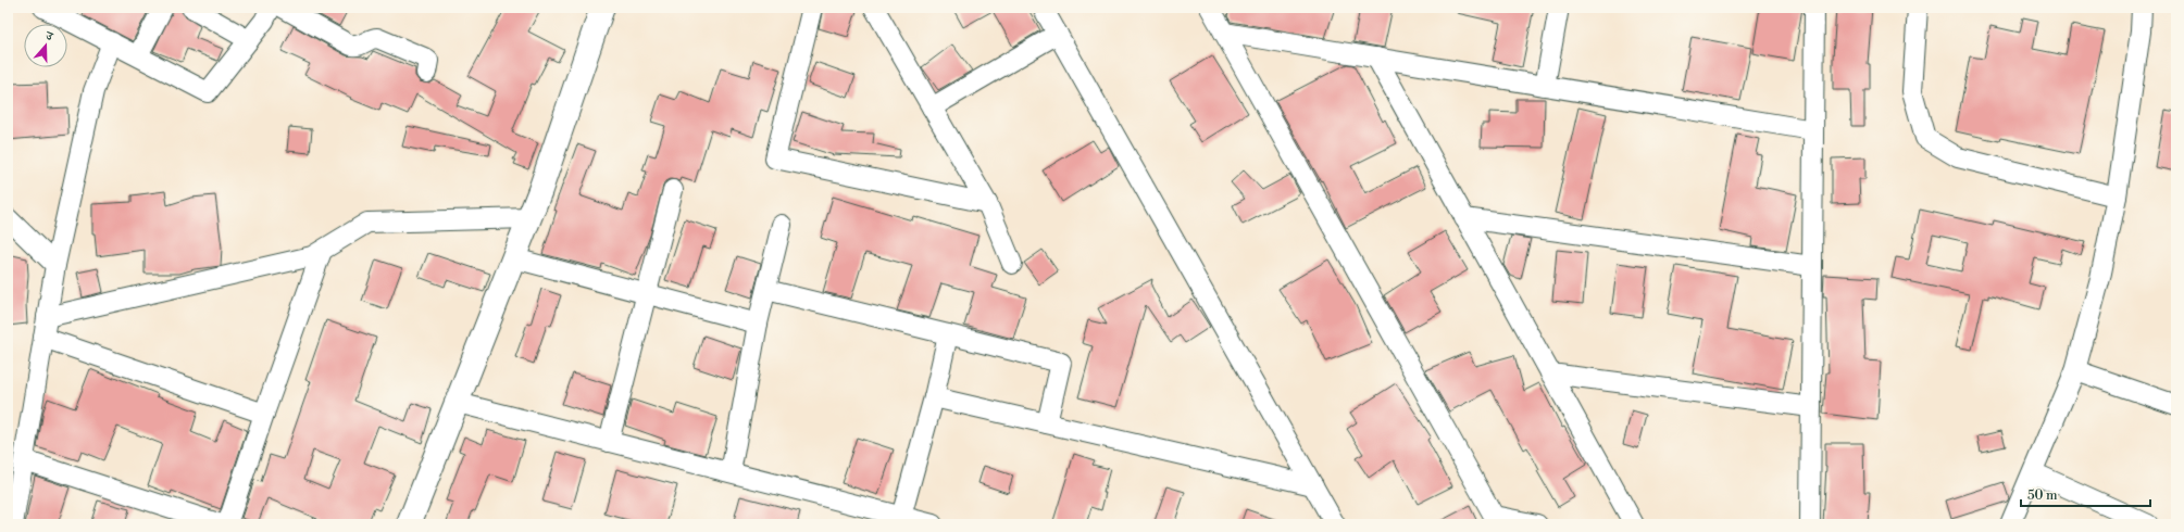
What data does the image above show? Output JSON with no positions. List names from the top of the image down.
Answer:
{
  "scale_bar": "50 m",
  "north": "top"
}
